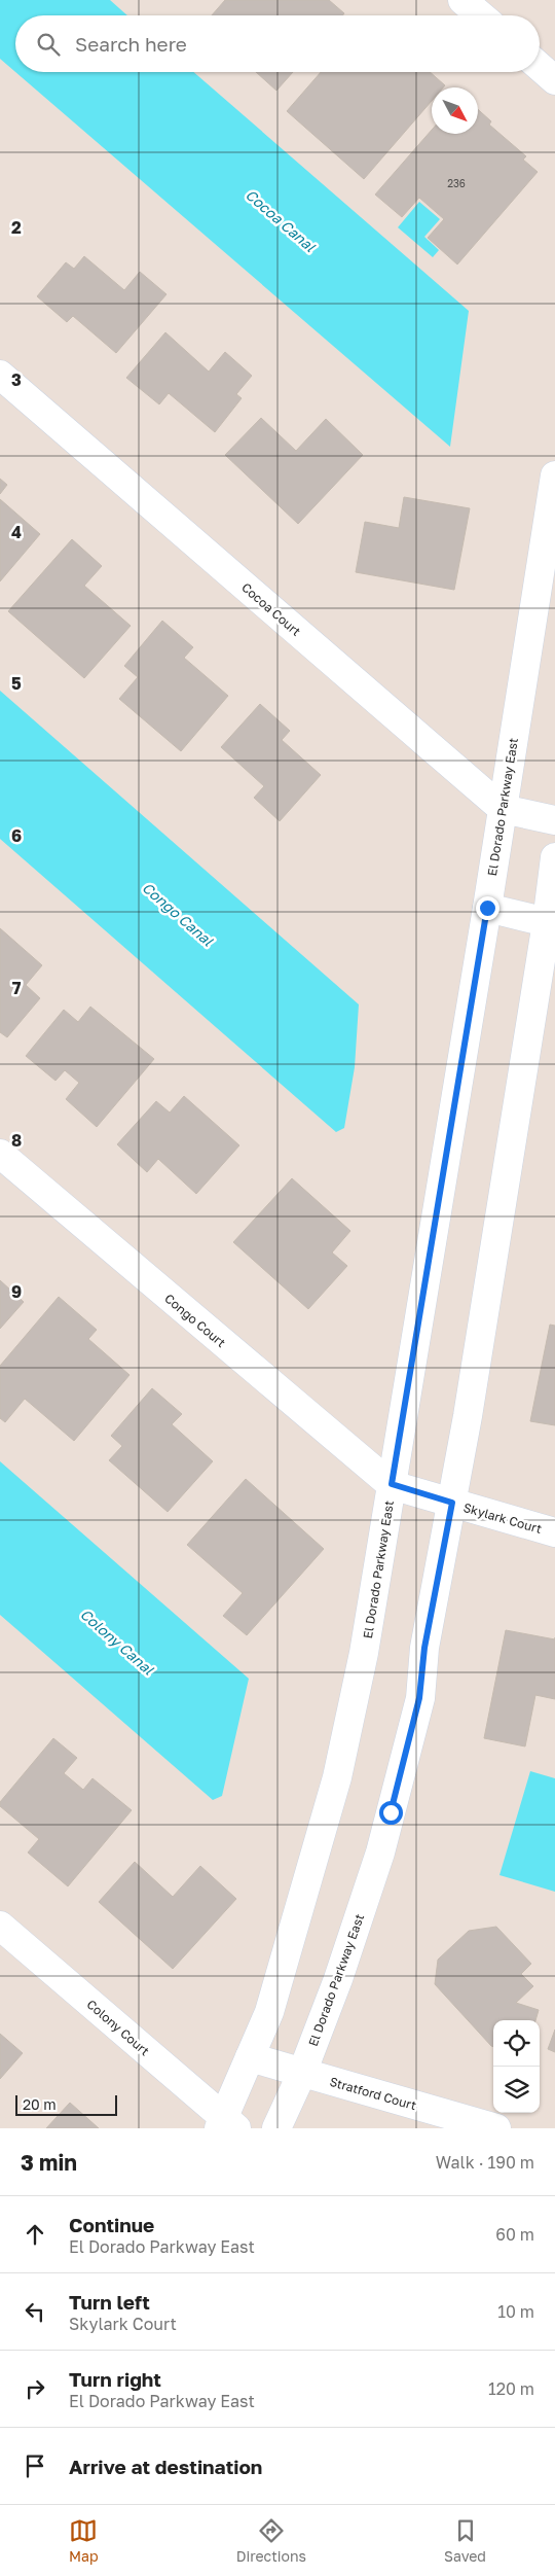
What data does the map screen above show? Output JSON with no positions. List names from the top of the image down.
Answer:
{
  "streets": {
    "street": [
      "Cocoa Court",
      "El Dorado Parkway East",
      "Congo Court",
      "Skylark Court",
      "Colony Court",
      "Stratford Court"
    ]
  },
  "crossings": [
    ["Cocoa Court", "El Dorado Parkway East"],
    ["El Dorado Parkway East", "Congo Court"],
    ["El Dorado Parkway East", "Skylark Court"],
    ["El Dorado Parkway East", "Colony Court"],
    ["El Dorado Parkway East", "Stratford Court"],
    ["Congo Court", "Skylark Court"]
  ],
  "water": ["Cocoa Canal", "Congo Canal", "Colony Canal"],
  "house_numbers": ["236"],
  "scale_bar": "20 m",
  "north": "bottom right",
  "page": {
    "search": "Search here",
    "scale": "20 m",
    "heading": ["3 min", "Walk · 190 m"],
    "list": [
      ["Continue", "El Dorado Parkway East", "60 m"],
      ["Turn left", "Skylark Court", "10 m"],
      ["Turn right", "El Dorado Parkway East", "120 m"],
      "Arrive at destination"
    ],
    "nav": ["Map", "Directions", "Saved"]
  },
  "grid": {
    "rows": [
      "2",
      "3",
      "4",
      "5",
      "6",
      "7",
      "8",
      "9"
    ]
  }
}
